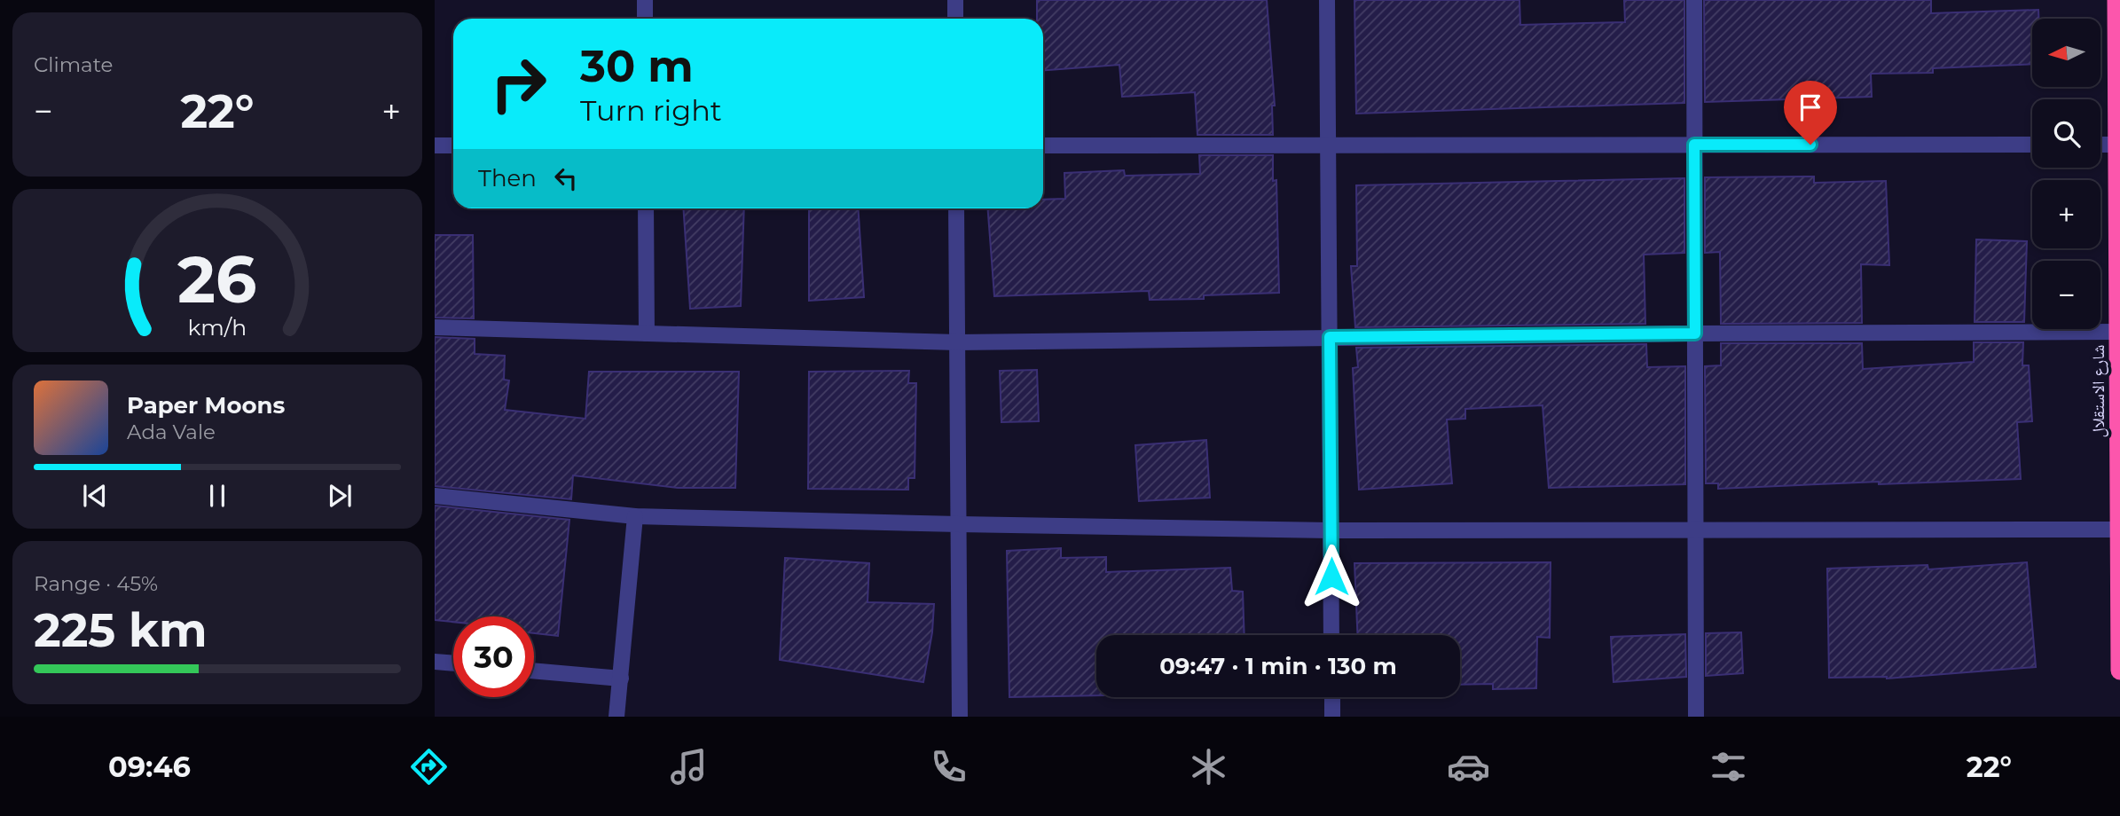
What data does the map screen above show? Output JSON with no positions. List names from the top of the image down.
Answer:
{
  "streets": {
    "highway": ["شارع الاستقلال"]
  },
  "north": "left",
  "page": {
    "tile": [
      "Climate",
      ["Range · 45%", "225 km"]
    ],
    "map_buttons": ["+", "−"],
    "turn": ["30 m", "Turn right"],
    "heat": ["−", "22°", "+"],
    "then": "Then",
    "song": ["Paper Moons", "Ada Vale"],
    "limit": "30",
    "trip": "09:47 · 1 min · 130 m",
    "tabs": ["09:46", "22°"],
    "gauge": ["26", "km/h"]
  }
}
